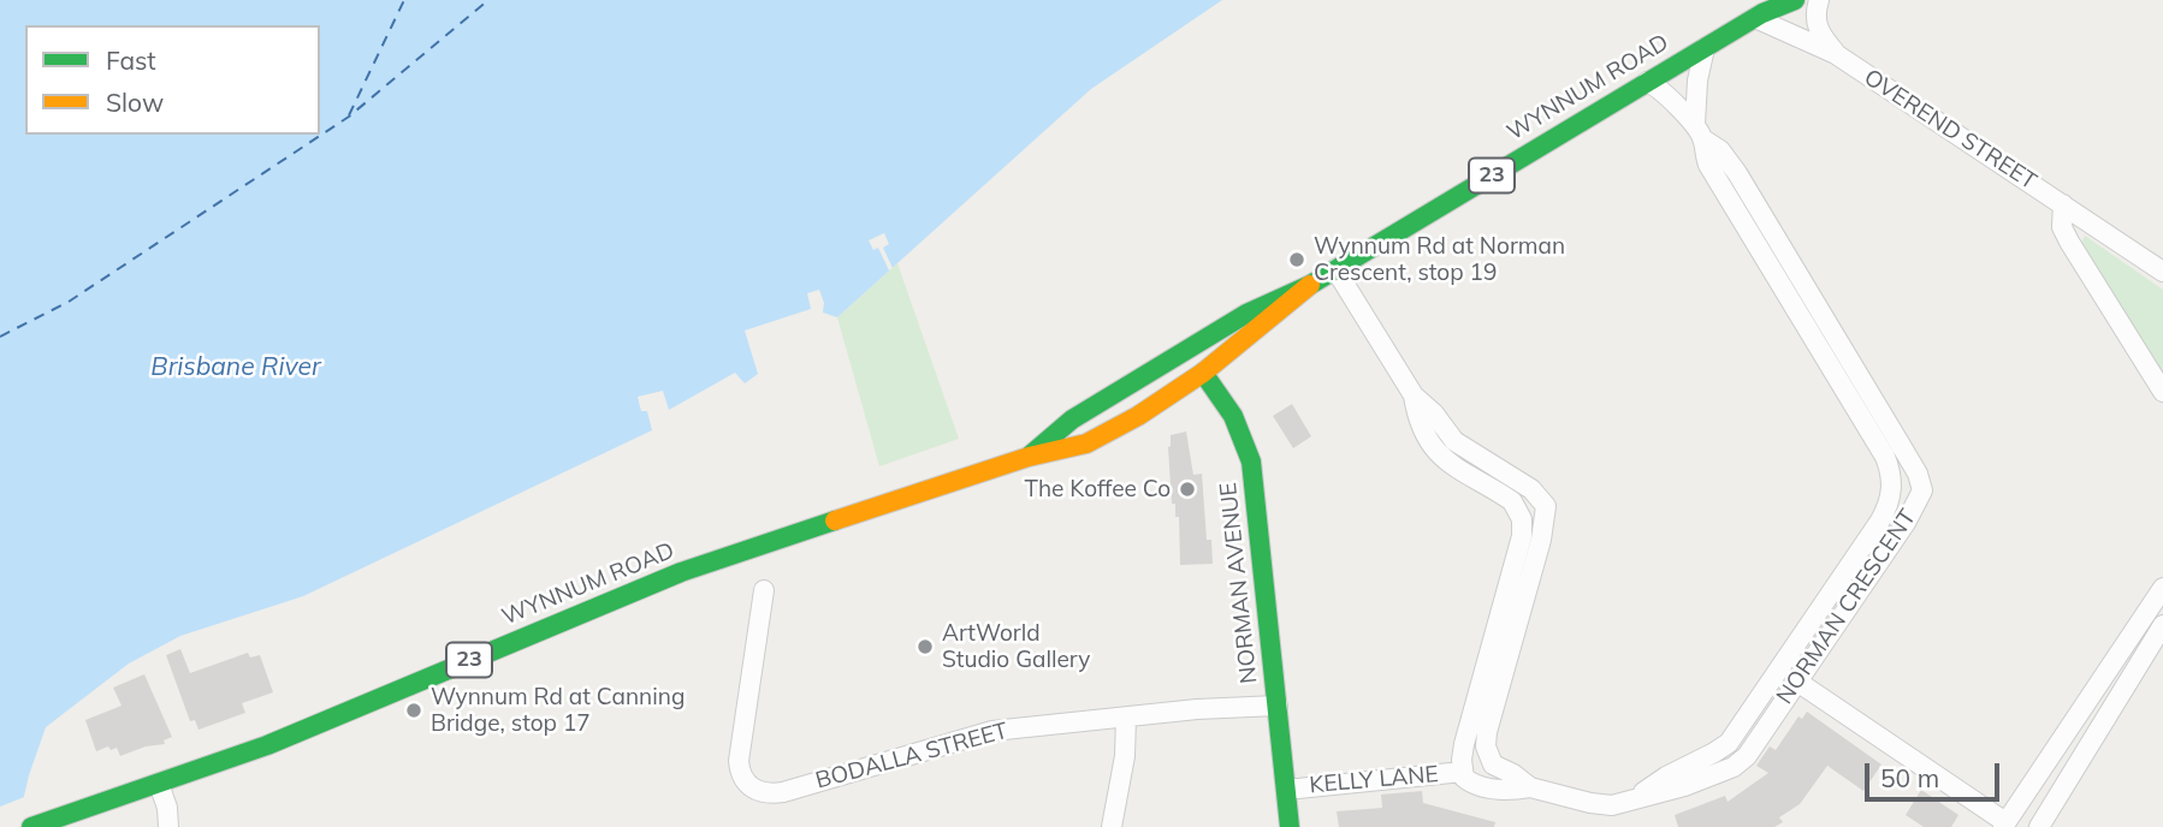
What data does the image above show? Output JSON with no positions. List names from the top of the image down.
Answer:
{
  "streets": {
    "main road": ["WYNNUM ROAD", "23", "NORMAN AVENUE"],
    "street": [
      "OVEREND STREET",
      "NORMAN CRESCENT",
      "BODALLA STREET",
      "KELLY LANE"
    ]
  },
  "crossings": [
    ["WYNNUM ROAD", "OVEREND STREET"],
    ["WYNNUM ROAD", "NORMAN AVENUE"],
    ["WYNNUM ROAD", "NORMAN CRESCENT"],
    ["NORMAN AVENUE", "BODALLA STREET"],
    ["NORMAN AVENUE", "KELLY LANE"],
    ["NORMAN CRESCENT", "KELLY LANE"]
  ],
  "water": ["Brisbane River"],
  "places": [
    "Wynnum Rd at Norman Crescent, stop 19",
    "The Koffee Co",
    "ArtWorld Studio Gallery",
    "Wynnum Rd at Canning Bridge, stop 17"
  ],
  "legend": ["Fast", "Slow"],
  "scale_bar": "50 m"
}
